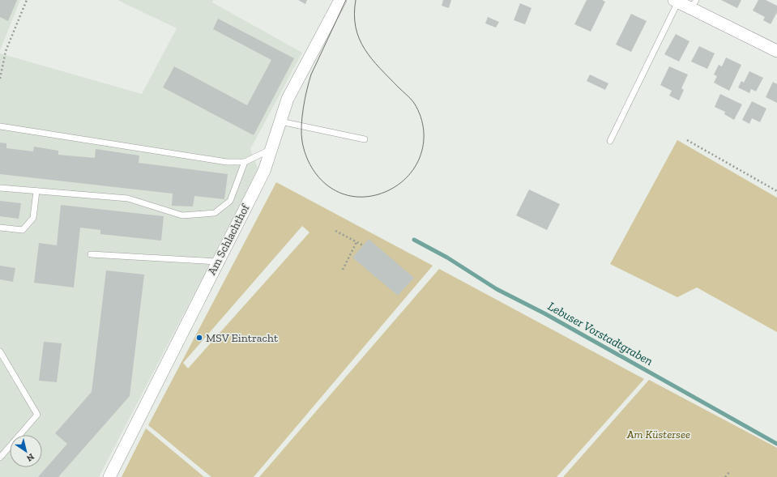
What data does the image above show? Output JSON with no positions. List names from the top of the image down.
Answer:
{
  "streets": {
    "street": ["Am Schlachthof"]
  },
  "water": ["Lebuser Vorstadtgraben"],
  "parks": ["Am Küstersee"],
  "places": ["MSV Eintracht"],
  "north": "bottom right"
}
